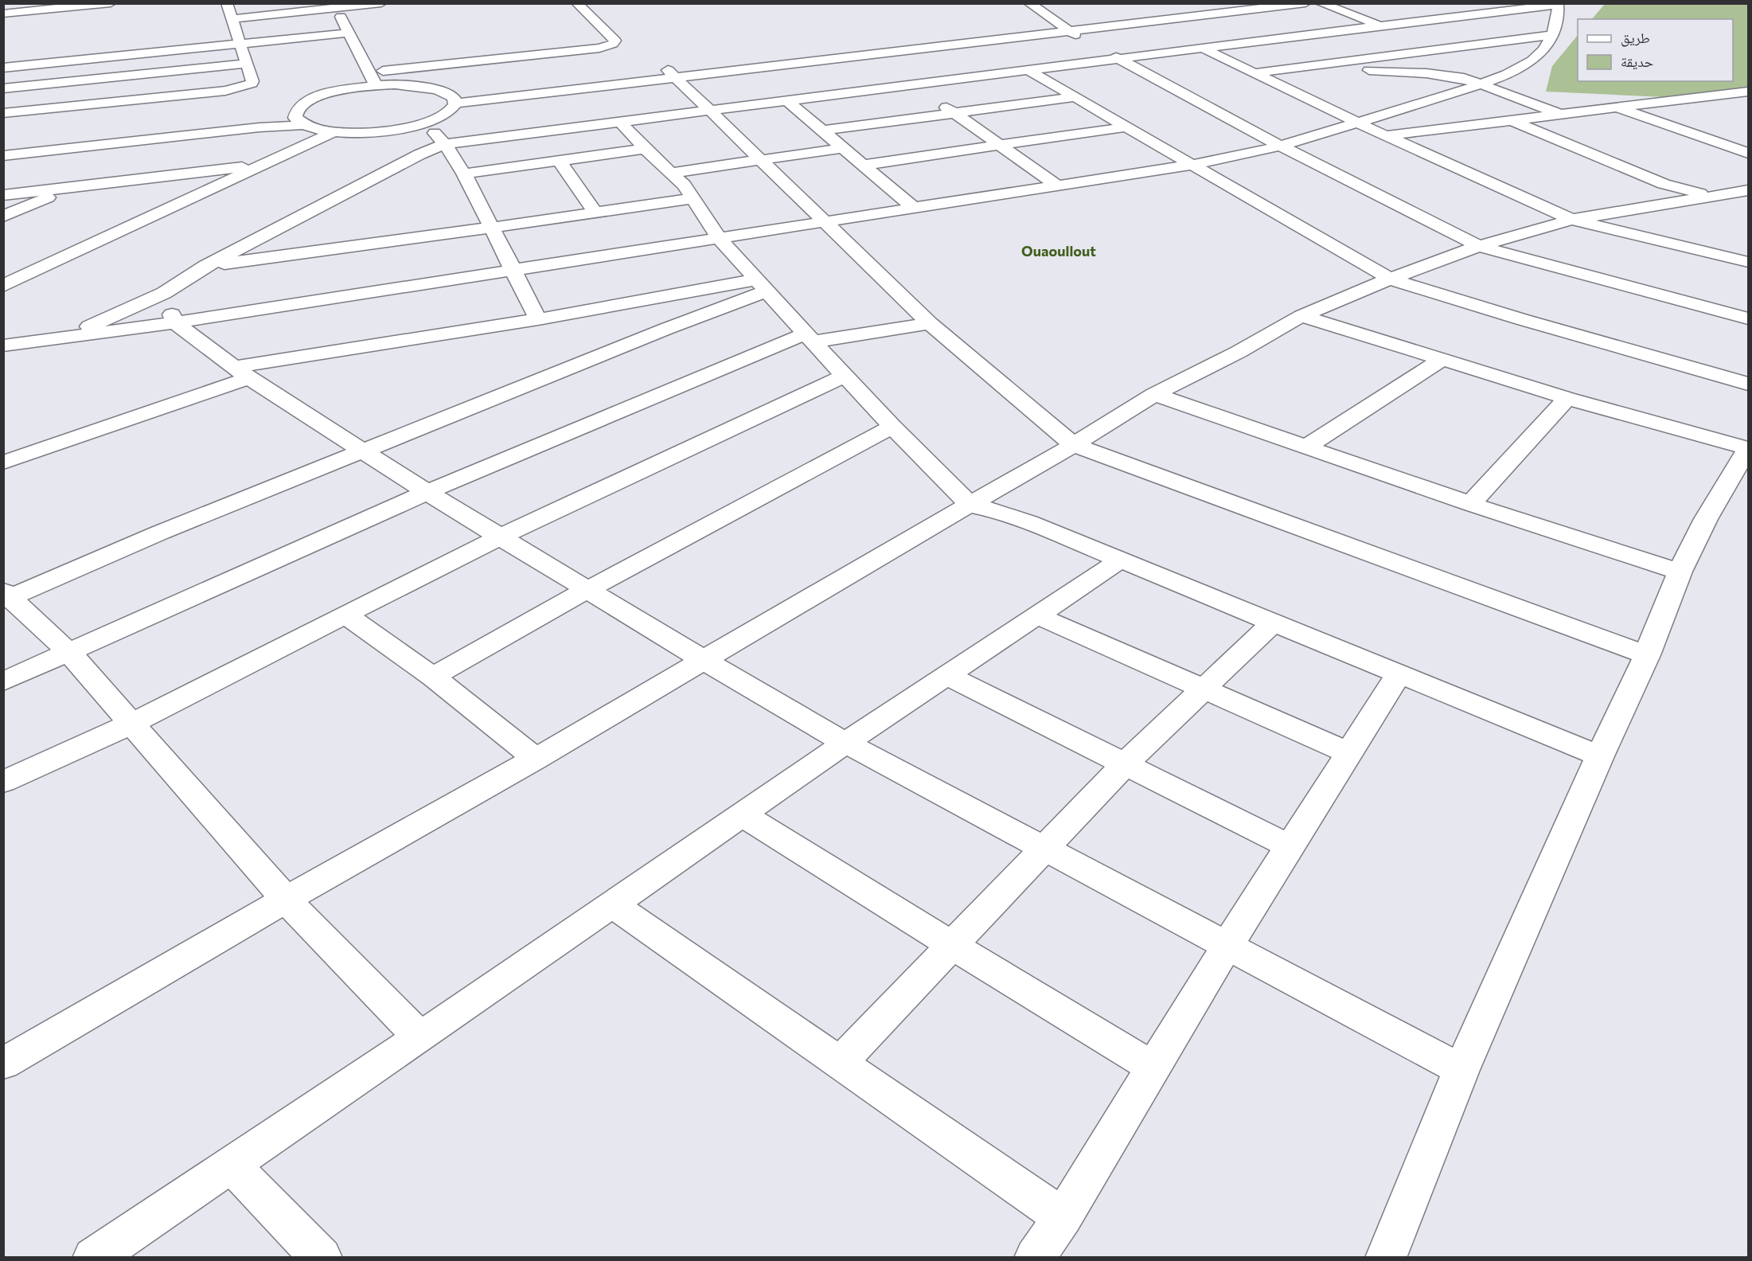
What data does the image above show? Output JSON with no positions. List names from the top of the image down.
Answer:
{
  "districts": ["Ouaoullout"],
  "legend": ["طريق", "حديقة"]
}
